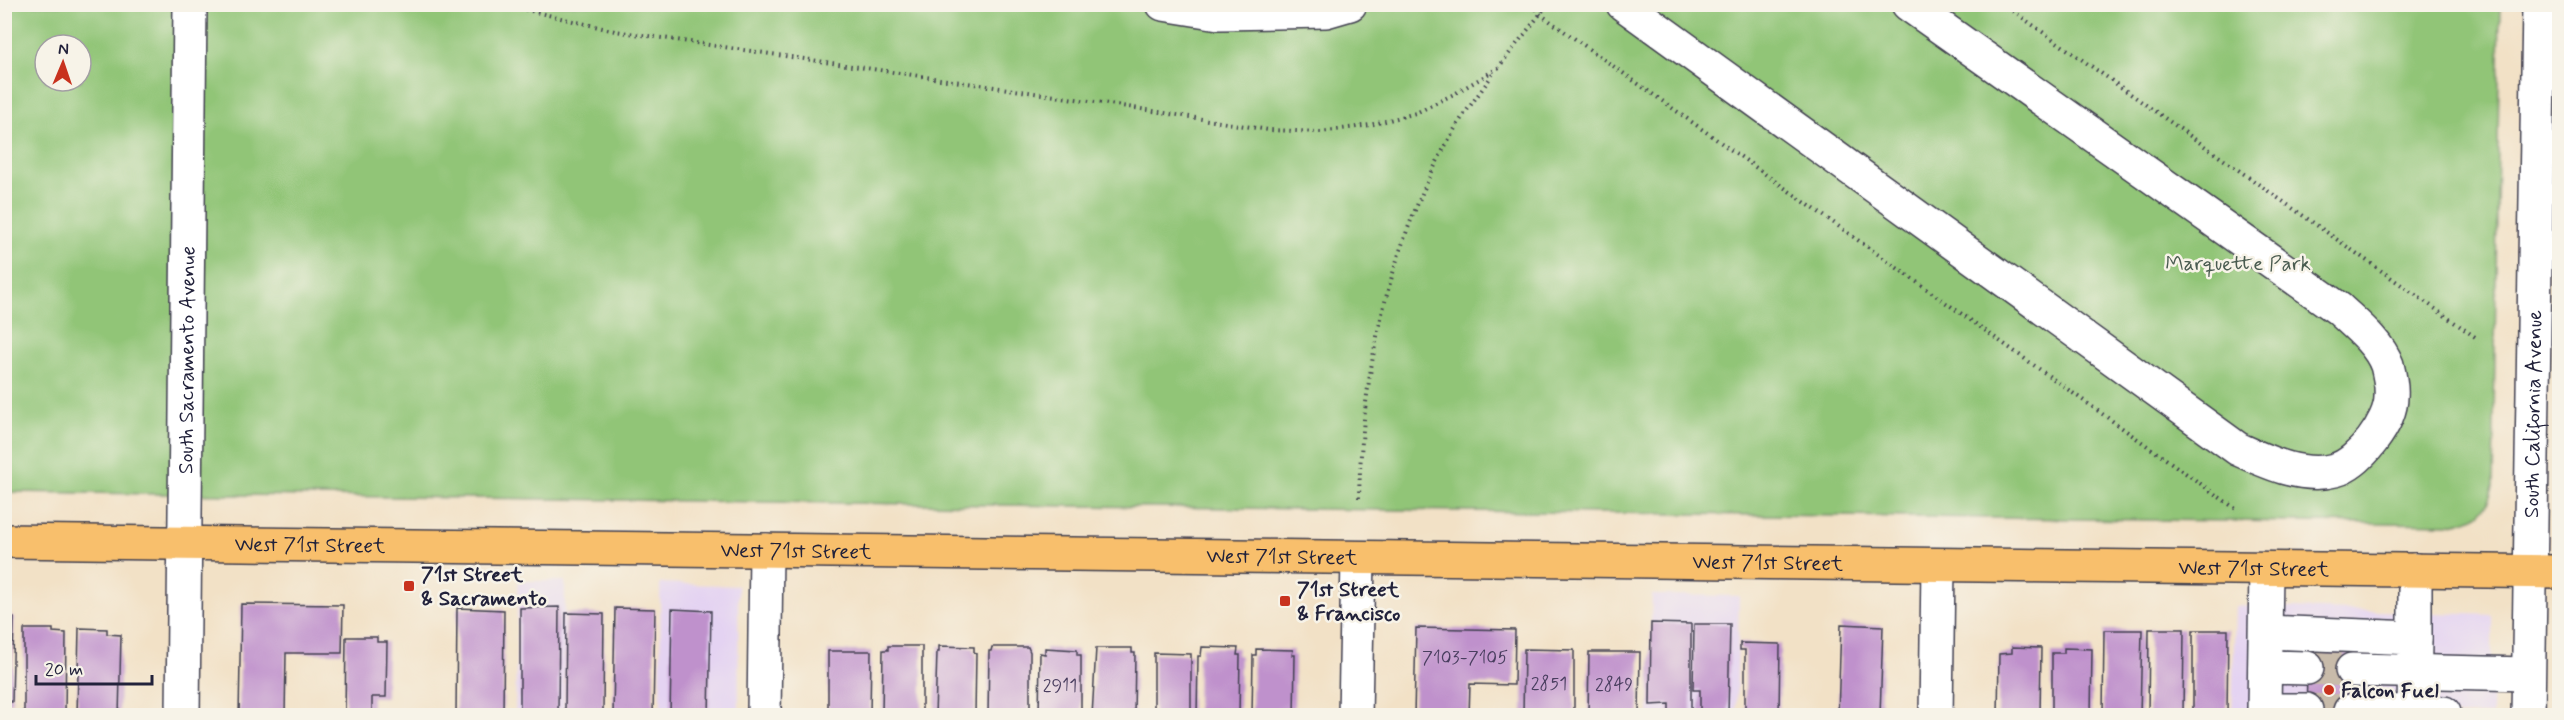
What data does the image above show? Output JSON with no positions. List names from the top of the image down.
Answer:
{
  "streets": {
    "main road": ["West 71st Street"],
    "street": ["South Sacramento Avenue", "South California Avenue"]
  },
  "crossings": [
    ["South Sacramento Avenue", "West 71st Street"],
    ["South California Avenue", "West 71st Street"]
  ],
  "parks": ["Marquette Park"],
  "places": {
    "transit": ["71st Street & Sacramento", "71st Street & Francisco"],
    "other": ["Falcon Fuel"]
  },
  "house_numbers": [
    "7103-7105",
    "2851",
    "2849",
    "2911"
  ],
  "scale_bar": "20 m",
  "north": "top"
}
